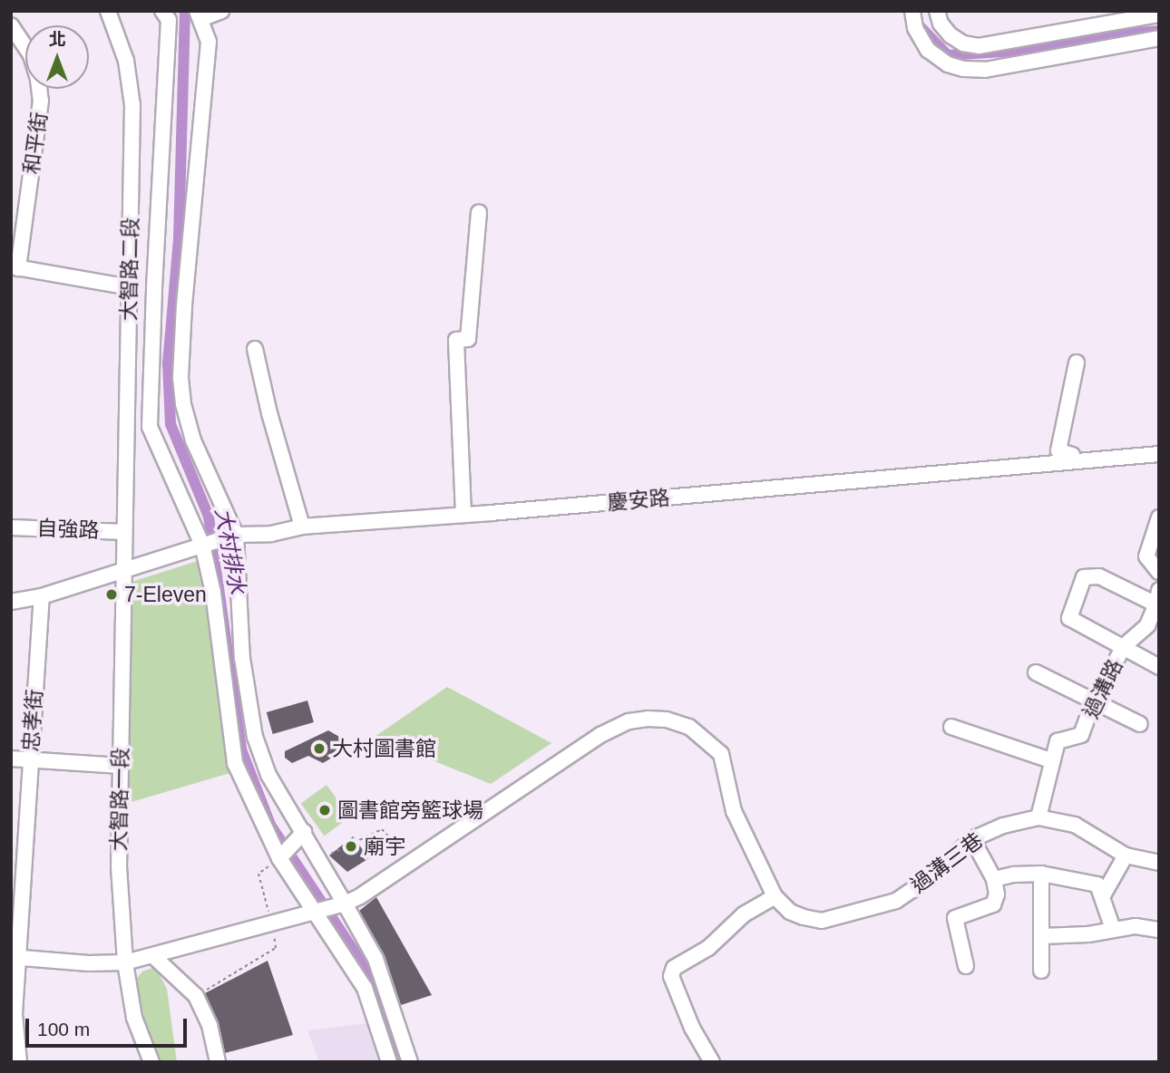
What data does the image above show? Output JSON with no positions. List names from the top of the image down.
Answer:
{
  "streets": {
    "street": [
      "和平街",
      "大智路二段",
      "慶安路",
      "自強路",
      "過溝路",
      "忠孝街",
      "大智路一段",
      "過溝三巷"
    ]
  },
  "crossings": [
    ["大智路二段", "自強路"],
    ["大智路二段", "大智路一段"],
    ["慶安路", "忠孝街"],
    ["慶安路", "大智路一段"],
    ["自強路", "大智路一段"],
    ["過溝路", "過溝三巷"]
  ],
  "water": ["大村排水"],
  "places": [
    "7-Eleven",
    "大村圖書館",
    "圖書館旁籃球場",
    "廟宇"
  ],
  "scale_bar": "100 m",
  "north": "top"
}
